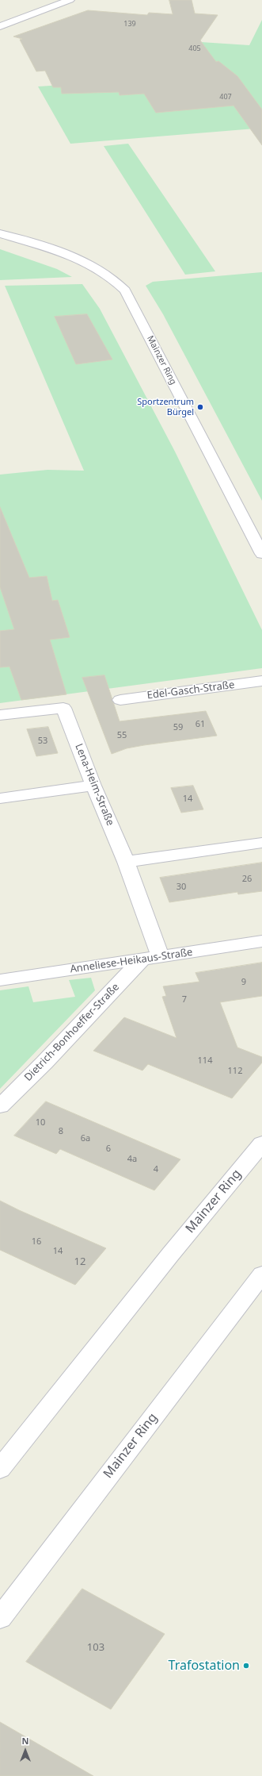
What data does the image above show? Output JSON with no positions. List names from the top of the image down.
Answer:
{
  "streets": {
    "street": [
      "Mainzer Ring",
      "Edel-Gasch-Straße",
      "Lena-Heim-Straße",
      "Anneliese-Heikaus-Straße",
      "Dietrich-Bonhoeffer-Straße"
    ]
  },
  "crossings": [
    ["Lena-Heim-Straße", "Anneliese-Heikaus-Straße"],
    ["Anneliese-Heikaus-Straße", "Dietrich-Bonhoeffer-Straße"]
  ],
  "places": ["Sportzentrum Bürgel", "Trafostation"],
  "house_numbers": [
    "139",
    "405",
    "407",
    "61",
    "59",
    "55",
    "53",
    "14",
    "26",
    "30",
    "9",
    "7",
    "114",
    "112",
    "10",
    "8",
    "6a",
    "6",
    "4a",
    "4",
    "16",
    "14",
    "12",
    "103"
  ],
  "north": "top"
}
